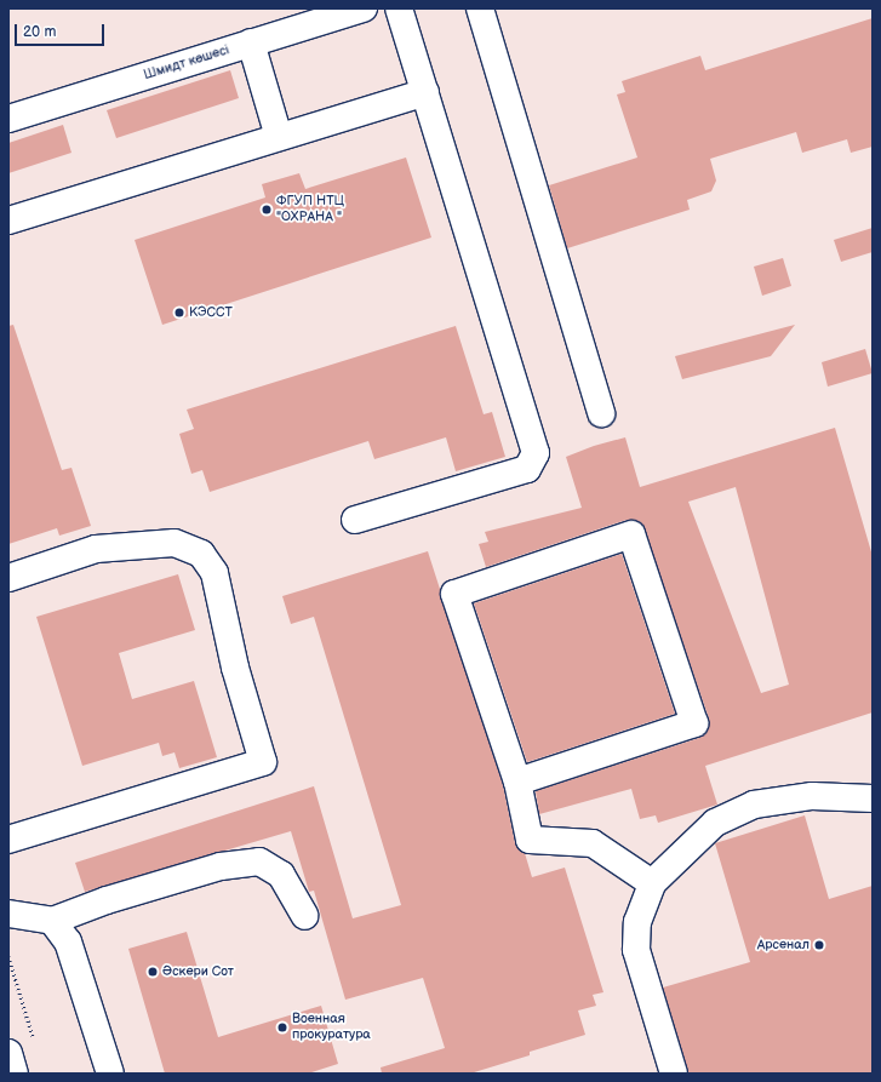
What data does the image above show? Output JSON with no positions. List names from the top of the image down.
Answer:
{
  "streets": {
    "street": ["Шмидт көшесі"]
  },
  "places": [
    "ФГУП НТЦ \"ОХРАНА \"",
    "КЭССТ",
    "Арсенал",
    "Әскери Сот",
    "Военная прокуратура"
  ],
  "scale_bar": "20 m"
}
